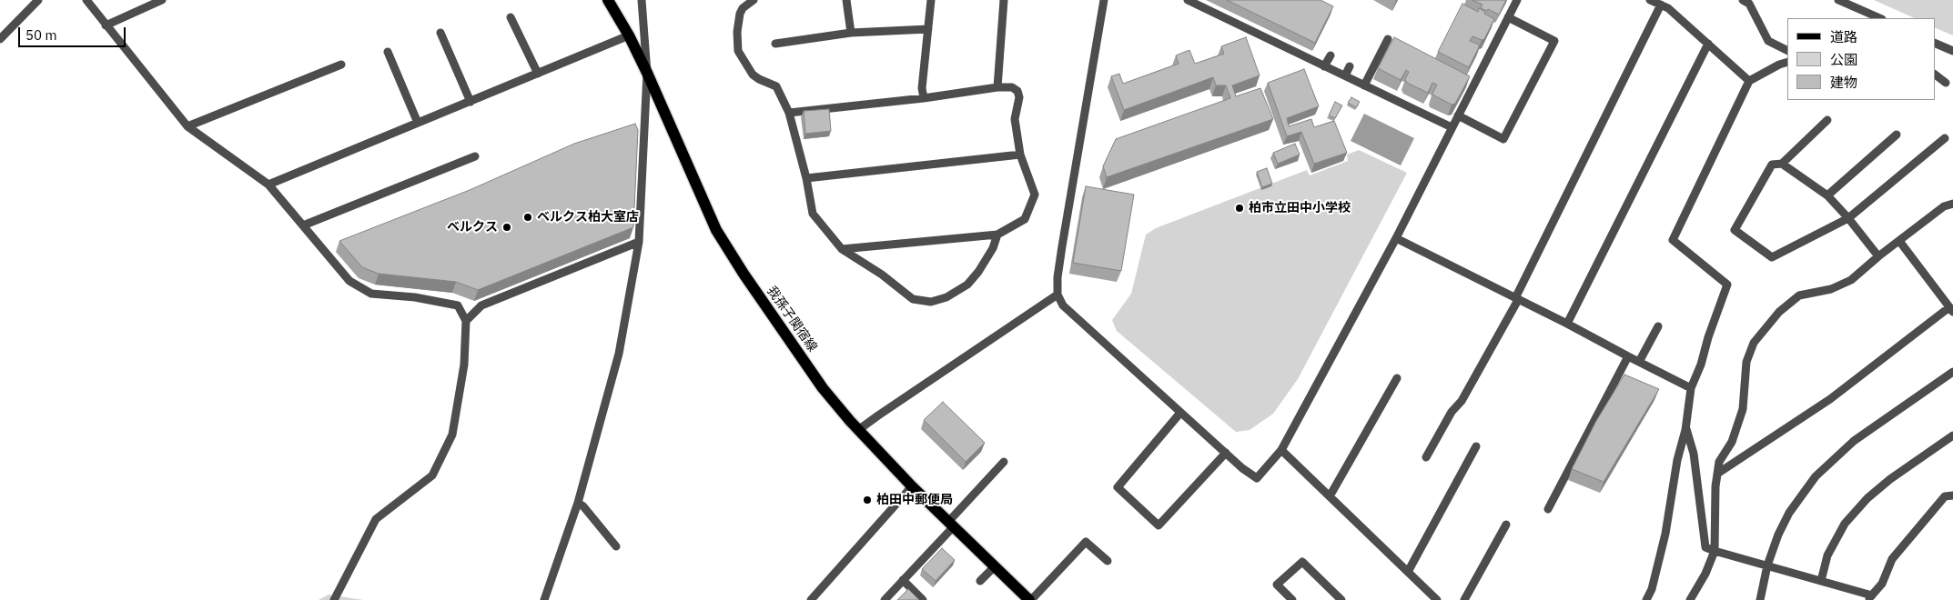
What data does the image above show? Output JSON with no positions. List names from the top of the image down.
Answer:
{
  "streets": {
    "main road": ["我孫子関宿線"]
  },
  "places": [
    "柏市立田中小学校",
    "ベルクス柏大室店",
    "ベルクス",
    "柏田中郵便局"
  ],
  "legend": ["道路", "公園", "建物"],
  "scale_bar": "50 m"
}
